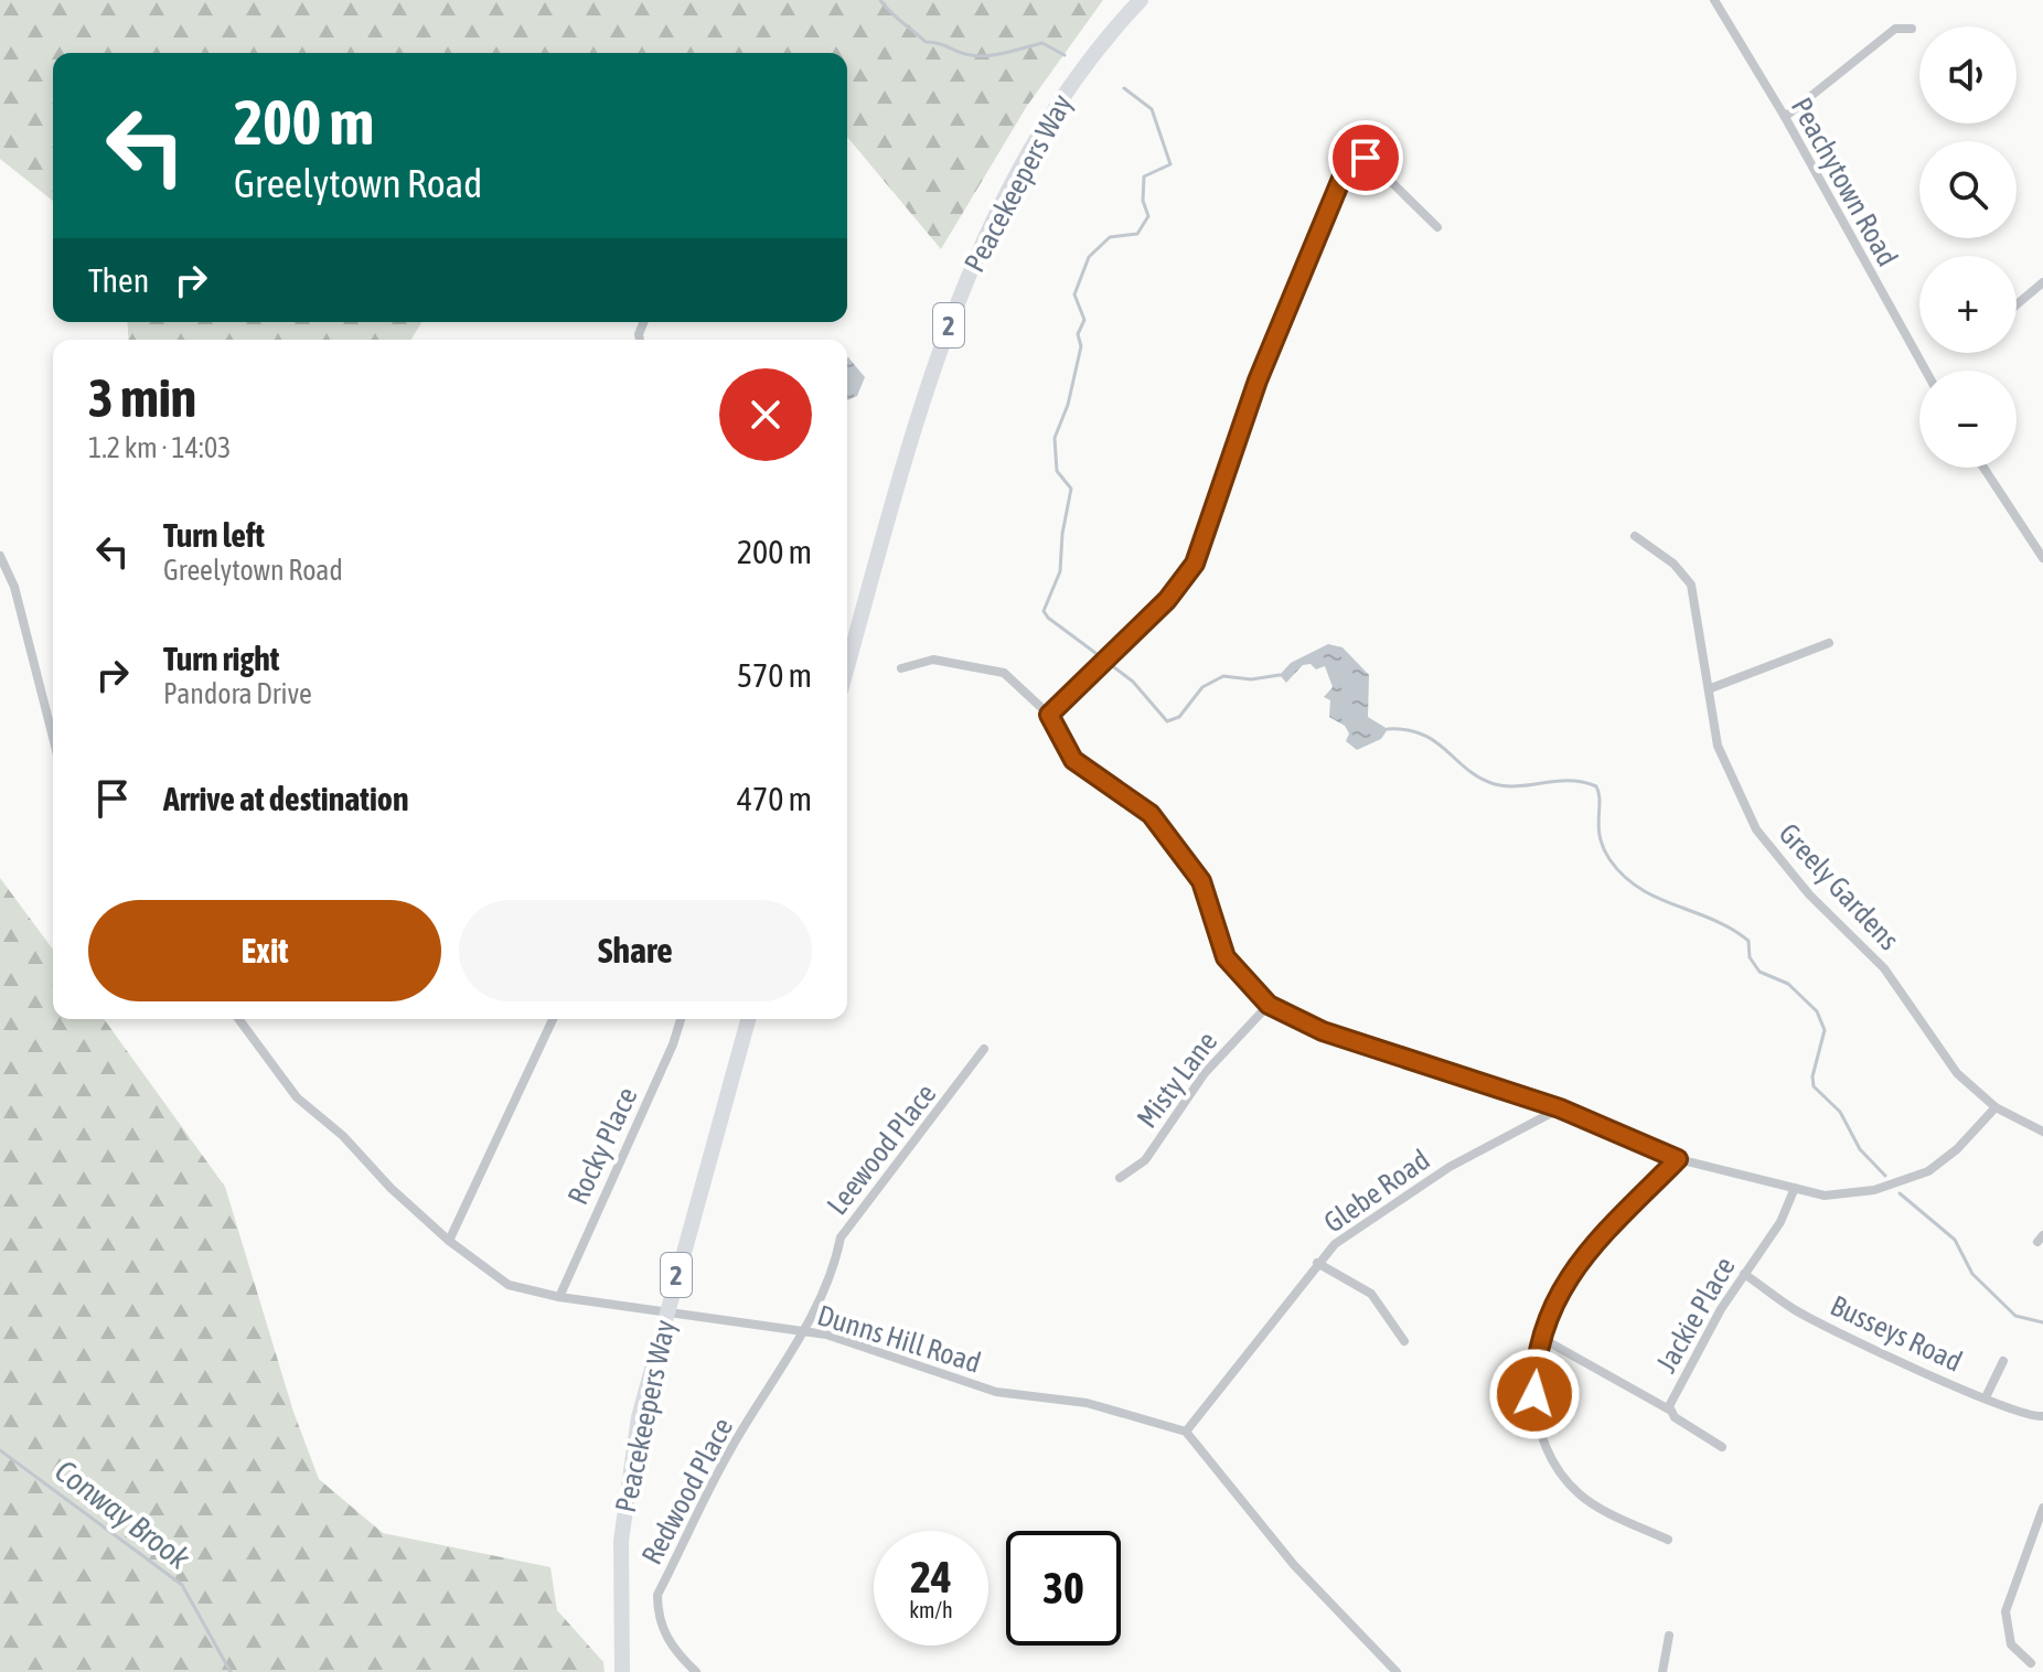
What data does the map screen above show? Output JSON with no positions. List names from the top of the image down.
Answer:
{
  "streets": {
    "highway": ["Peacekeepers Way", "2"],
    "street": [
      "Peachytown Road",
      "Greely Gardens",
      "Misty Lane",
      "Rocky Place",
      "Leewood Place",
      "Glebe Road",
      "Jackie Place",
      "Busseys Road",
      "Dunns Hill Road",
      "Redwood Place"
    ]
  },
  "crossings": [
    ["Rocky Place", "Dunns Hill Road"],
    ["Leewood Place", "Dunns Hill Road"],
    ["Leewood Place", "Redwood Place"],
    ["Glebe Road", "Dunns Hill Road"],
    ["Jackie Place", "Busseys Road"],
    ["Dunns Hill Road", "Redwood Place"]
  ],
  "water": ["Conway Brook"],
  "page": {
    "map_buttons": ["+", "−"],
    "turn": ["200 m", "Greelytown Road"],
    "then": "Then",
    "heading": ["3 min", "1.2 km · 14:03"],
    "list": [
      {
        "name": "Turn left",
        "note": "Greelytown Road",
        "value": "200 m"
      },
      {
        "name": "Turn right",
        "note": "Pandora Drive",
        "value": "570 m"
      },
      {
        "name": "Arrive at destination",
        "value": "470 m"
      }
    ],
    "buttons": ["Exit", "Share"],
    "speed": "24 km/h",
    "limit": "30"
  }
}
